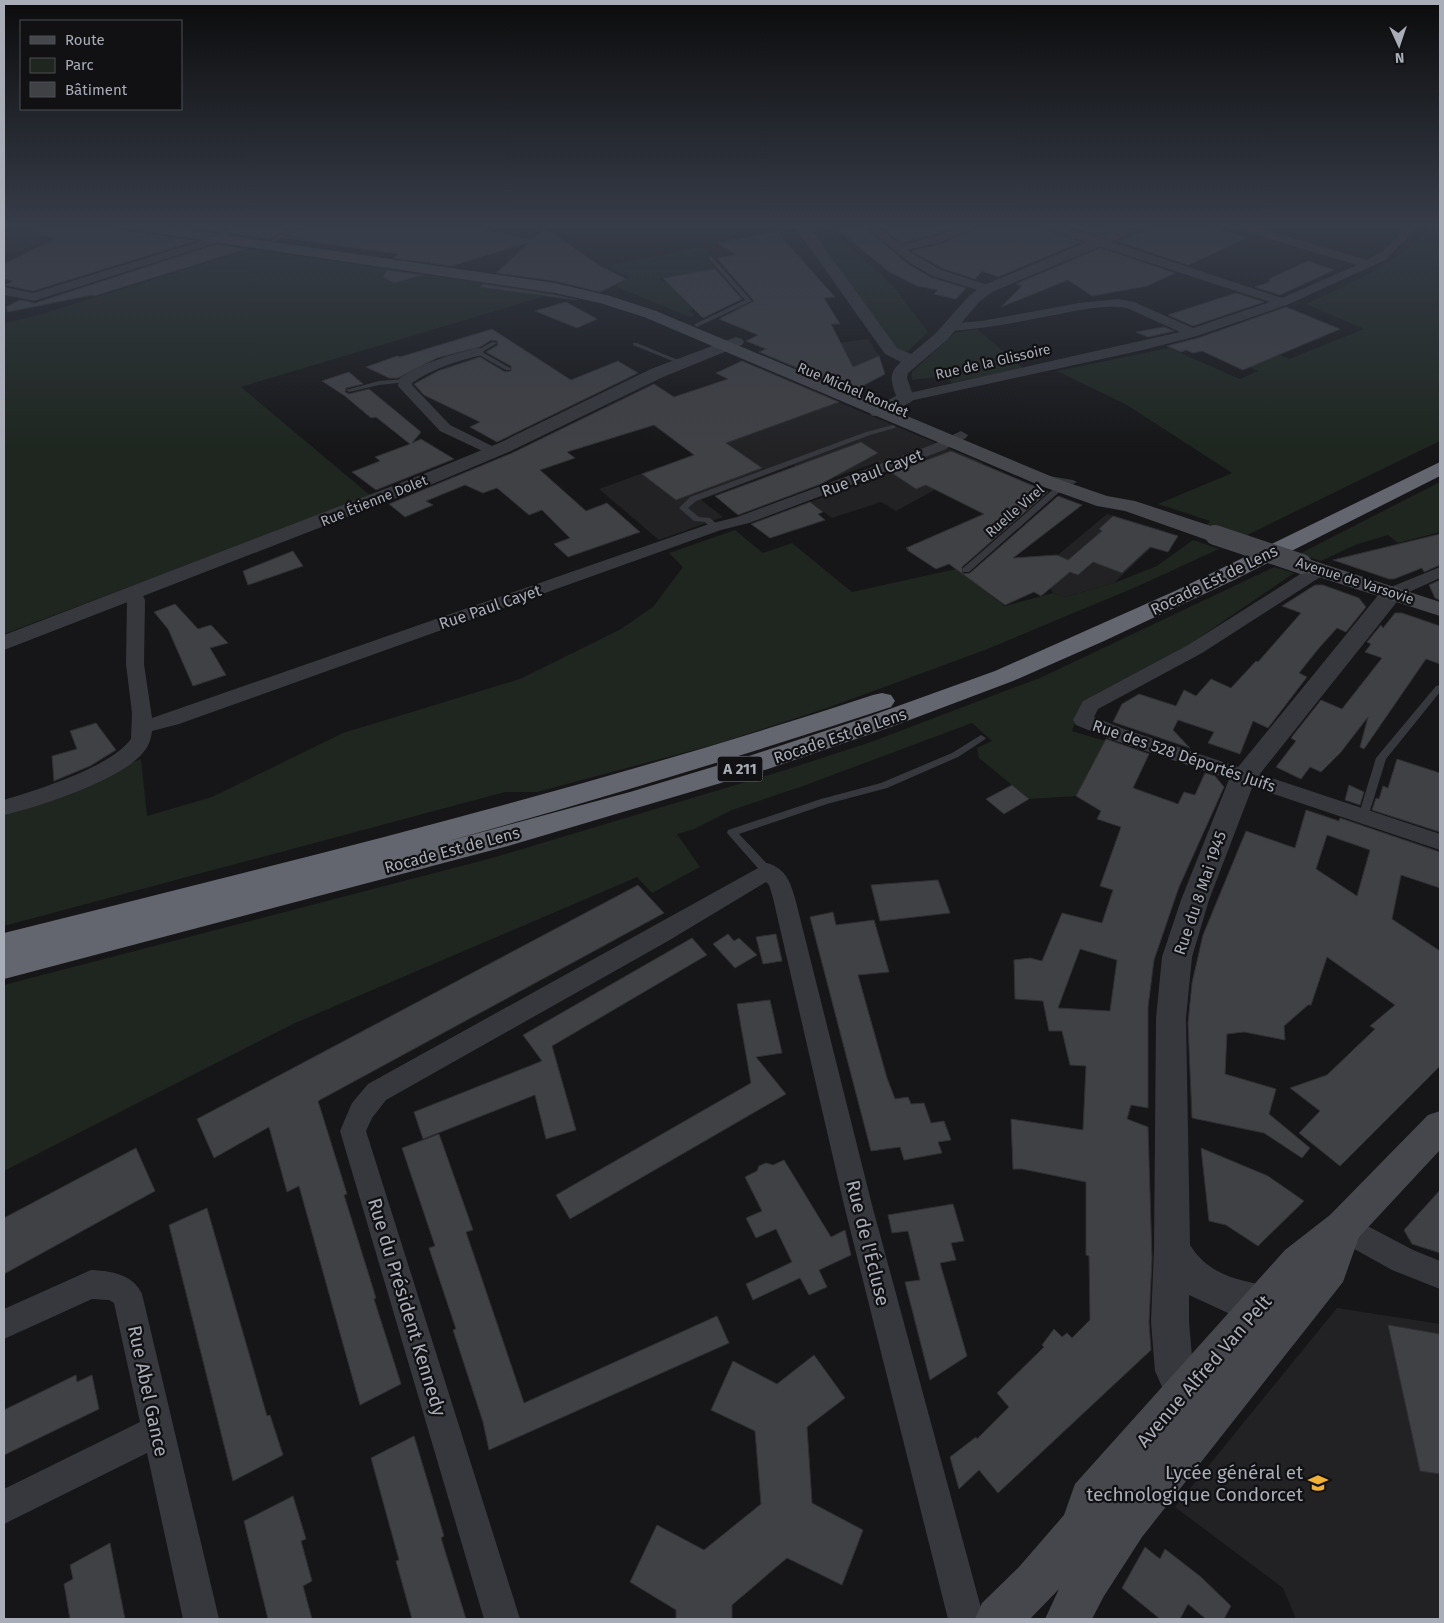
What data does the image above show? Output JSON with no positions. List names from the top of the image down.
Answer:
{
  "streets": {
    "highway": ["Rocade Est de Lens", "A 211"],
    "main road": ["Rue Michel Rondet", "Avenue de Varsovie", "Avenue Alfred Van Pelt"],
    "street": [
      "Rue de la Glissoire",
      "Rue Paul Cayet",
      "Rue Étienne Dolet",
      "Rue des 528 Déportés Juifs",
      "Rue du 8 Mai 1945",
      "Rue de l'Écluse",
      "Rue du Président Kennedy",
      "Rue Abel Gance"
    ],
    "lane": ["Ruelle Virel"]
  },
  "crossings": [
    ["Rue de la Glissoire", "Rue Michel Rondet"],
    ["Rue Michel Rondet", "Rue Paul Cayet"],
    ["Rue Michel Rondet", "Rue Étienne Dolet"],
    ["Rue Michel Rondet", "Ruelle Virel"],
    ["Rue Michel Rondet", "Avenue de Varsovie"],
    ["Ruelle Virel", "Avenue de Varsovie"],
    ["Avenue de Varsovie", "Rue des 528 Déportés Juifs"],
    ["Avenue de Varsovie", "Rue du 8 Mai 1945"],
    ["Rue des 528 Déportés Juifs", "Rue du 8 Mai 1945"],
    ["Rue du 8 Mai 1945", "Avenue Alfred Van Pelt"],
    ["Rue de l'Écluse", "Rue du Président Kennedy"]
  ],
  "places": {
    "school or university": ["Lycée général et technologique Condorcet"]
  },
  "legend": ["Route", "Parc", "Bâtiment"],
  "north": "bottom"
}
